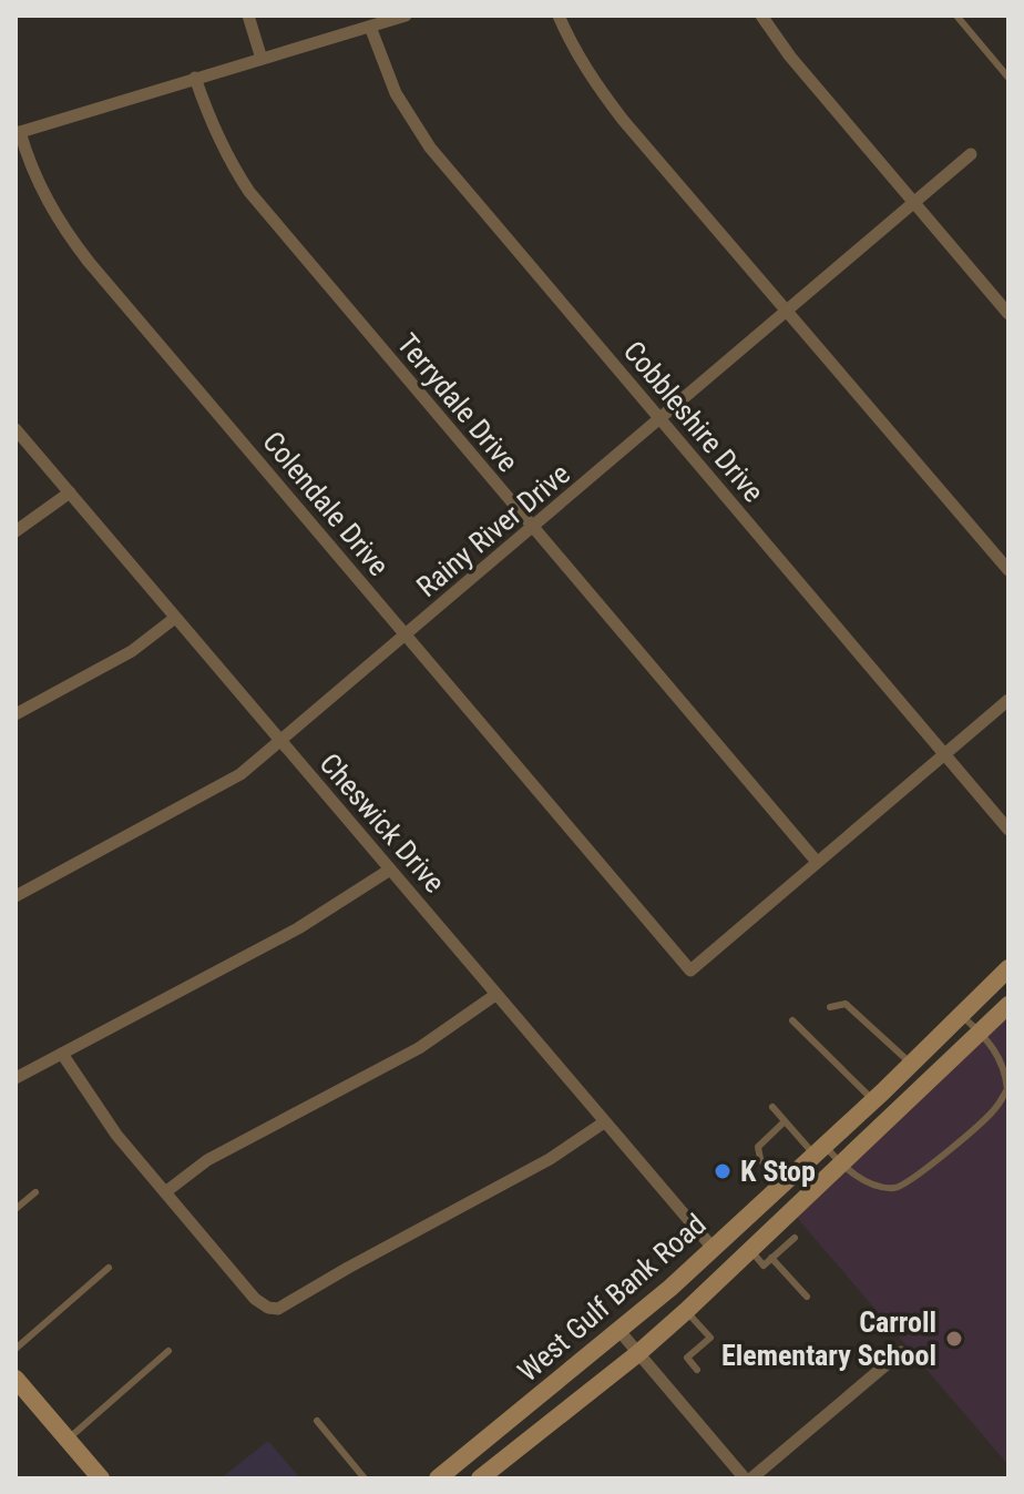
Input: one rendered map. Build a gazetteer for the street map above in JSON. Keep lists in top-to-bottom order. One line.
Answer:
{"streets":{"main road":["West Gulf Bank Road"],"street":["Terrydale Drive","Cobbleshire Drive","Colendale Drive","Rainy River Drive","Cheswick Drive"]},"crossings":[["Terrydale Drive","Colendale Drive"],["Terrydale Drive","Rainy River Drive"],["Cobbleshire Drive","Rainy River Drive"],["Colendale Drive","Rainy River Drive"],["Rainy River Drive","Cheswick Drive"],["Cheswick Drive","West Gulf Bank Road"]],"places":["K Stop","Carroll Elementary School"]}
